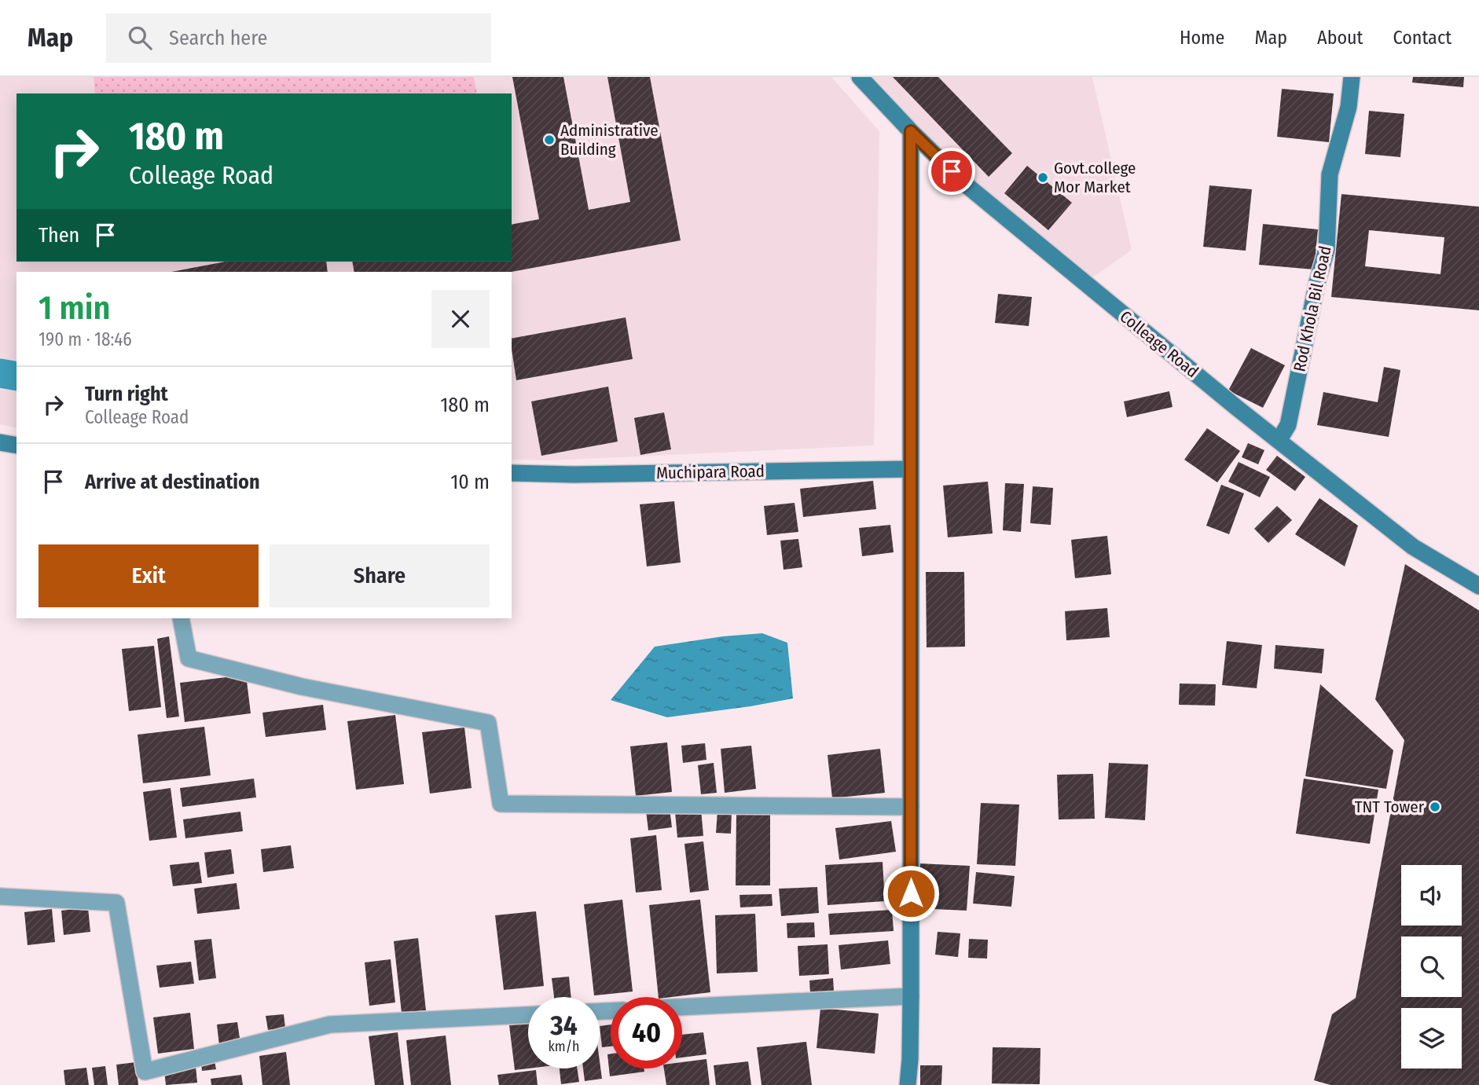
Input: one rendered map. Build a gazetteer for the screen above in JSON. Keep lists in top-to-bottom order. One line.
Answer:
{"streets":{"street":["Rod Khola Bil Road","Colleage Road","Muchipara Road"]},"crossings":[["Rod Khola Bil Road","Colleage Road"]],"places":["Administrative Building","Govt.college Mor Market","TNT Tower"],"page":{"header":"Map","search":"Search here","nav":["Home","Map","About","Contact"],"turn":["180 m","Colleage Road"],"then":"Then","heading":["1 min","190 m · 18:46"],"list":[{"name":"Turn right","note":"Colleage Road","value":"180 m"},{"name":"Arrive at destination","value":"10 m"}],"buttons":["Exit","Share"],"speed":"34 km/h","limit":"40"}}
